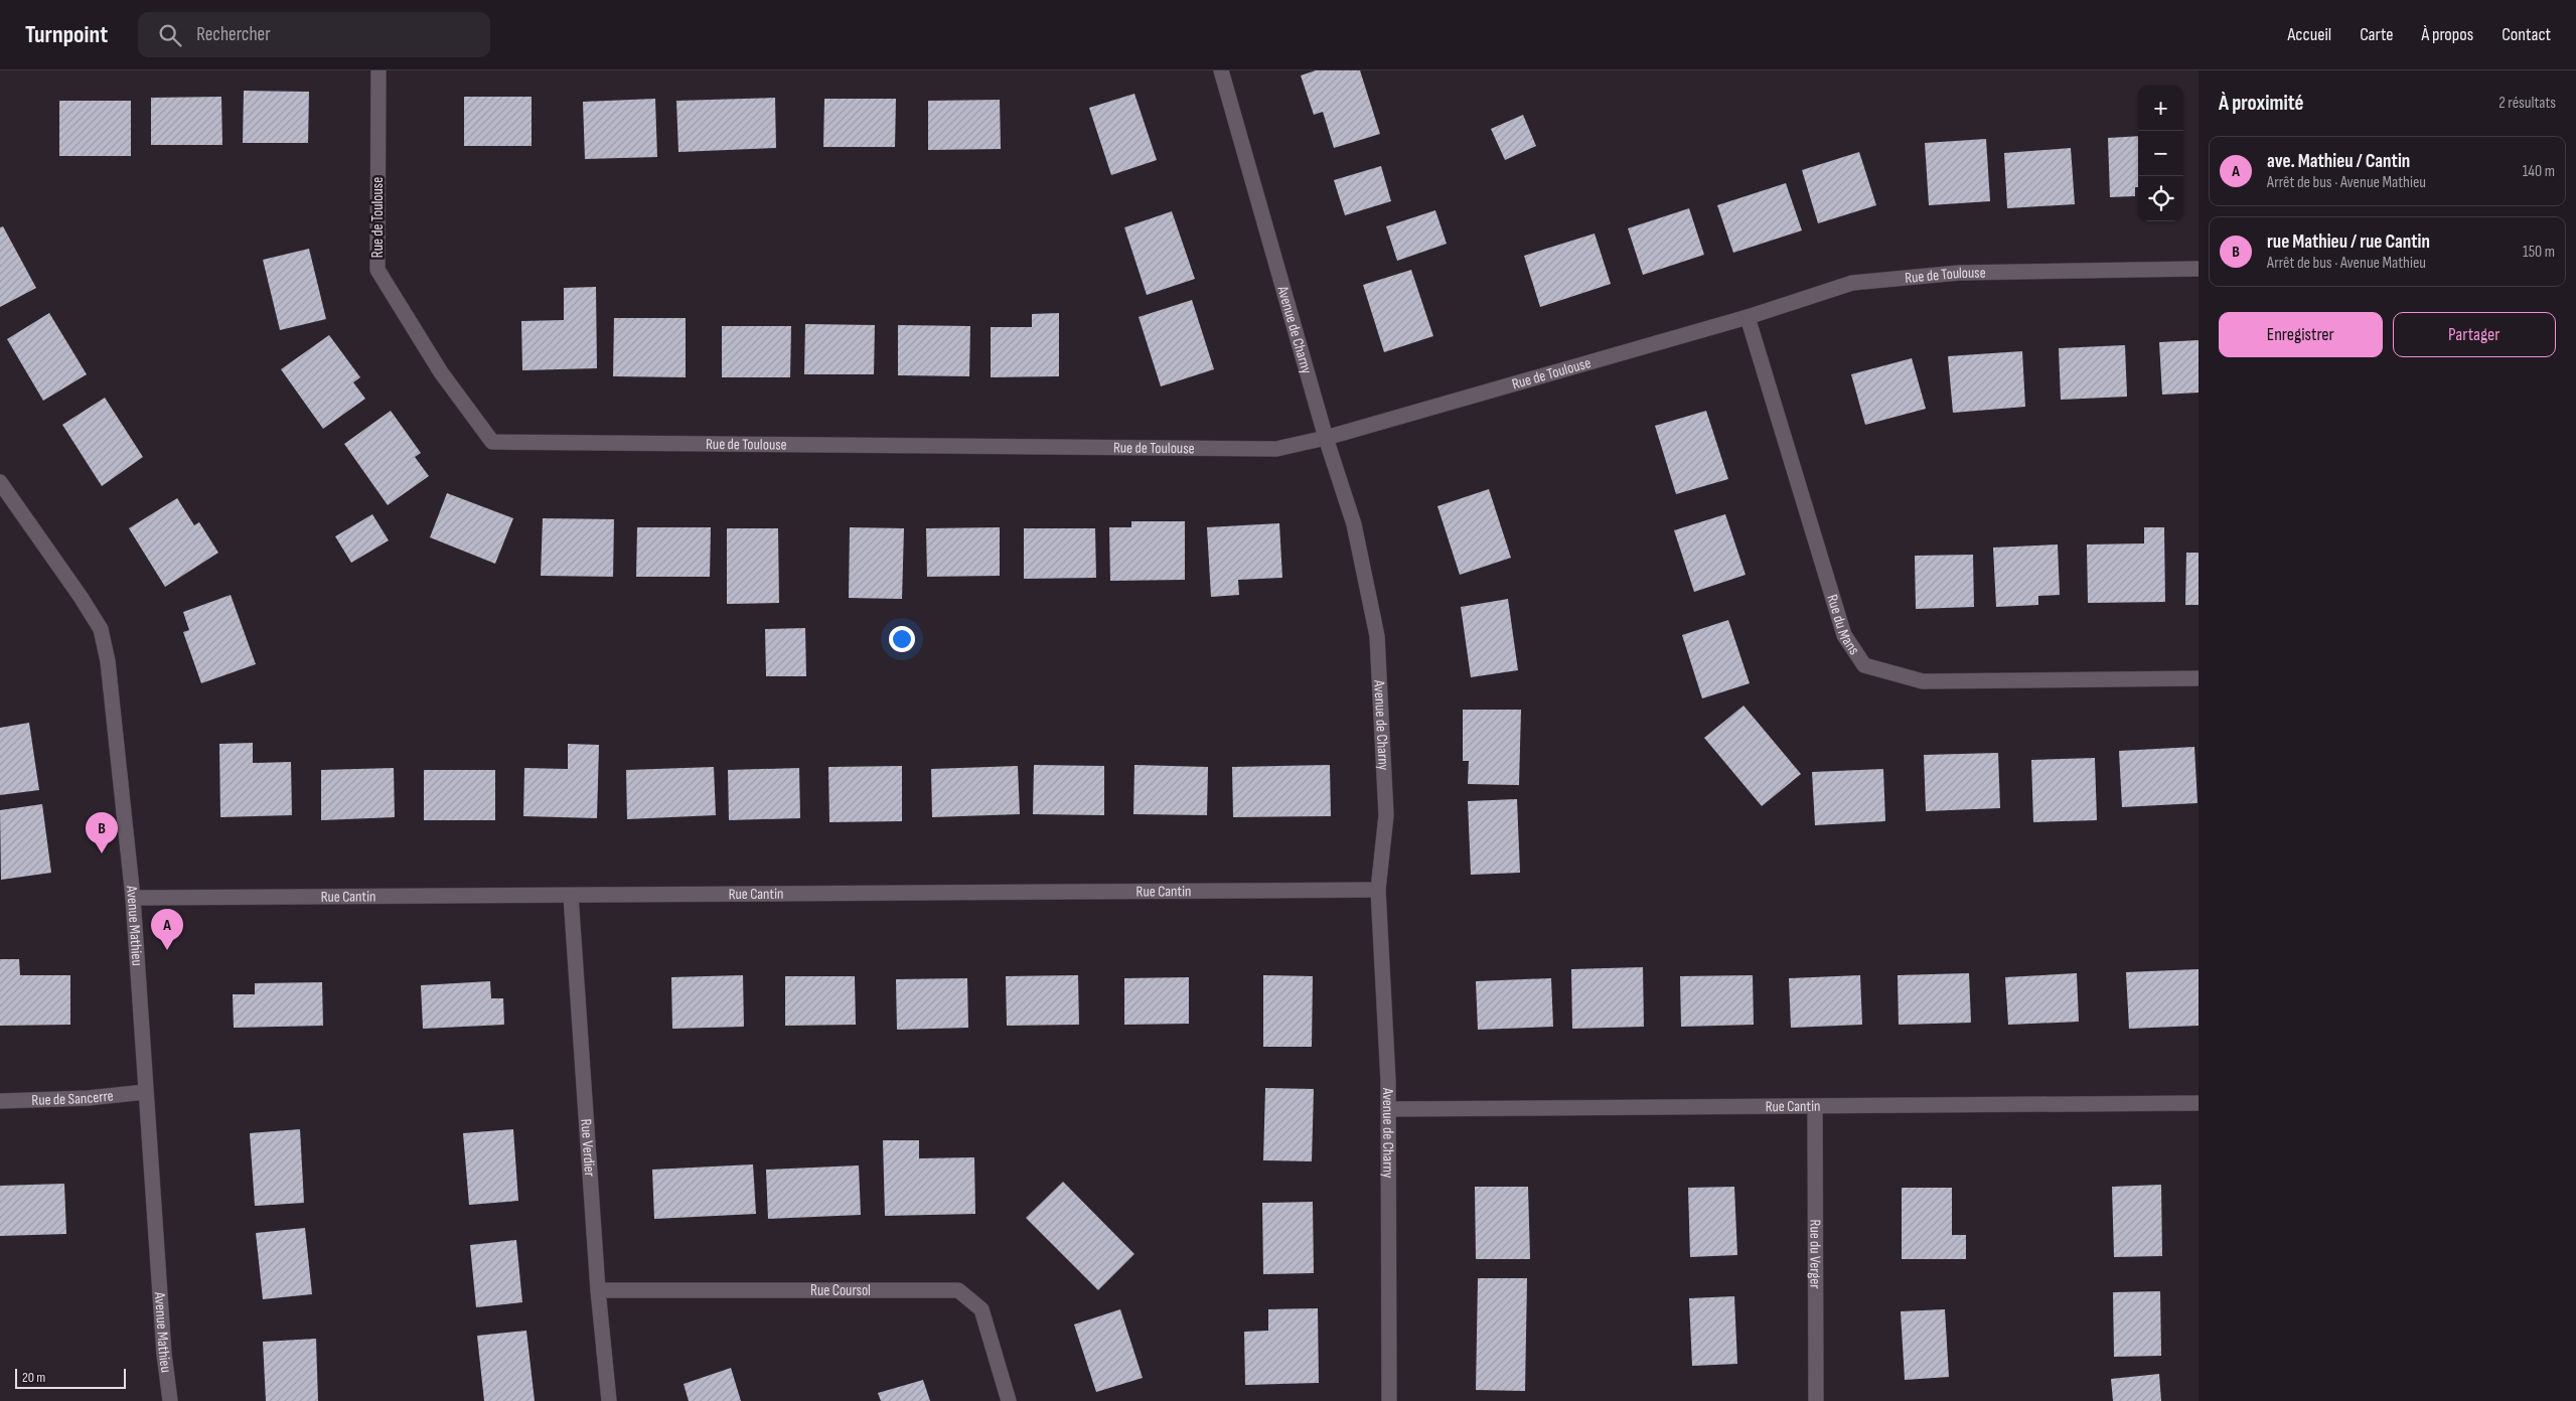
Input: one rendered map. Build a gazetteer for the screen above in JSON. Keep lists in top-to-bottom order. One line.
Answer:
{"streets":{"street":["Rue de Toulouse","Avenue de Charny","Rue du Mans","Rue Cantin","Avenue Mathieu","Rue de Sancerre","Rue Verdier","Rue du Verger","Rue Coursol"]},"crossings":[["Rue de Toulouse","Avenue de Charny"],["Rue de Toulouse","Rue du Mans"],["Avenue de Charny","Rue Cantin"],["Rue Cantin","Avenue Mathieu"],["Rue Cantin","Rue Verdier"],["Rue Cantin","Rue du Verger"],["Avenue Mathieu","Rue de Sancerre"],["Rue Verdier","Rue Coursol"]],"scale_bar":"20 m","page":{"header":"Turnpoint","search":"Rechercher","nav":["Accueil","Carte","À propos","Contact"],"heading":["À proximité","2 résultats"],"map_buttons":["+","−"],"list":[{"mark":"A","name":"ave. Mathieu / Cantin","note":"Arrêt de bus · Avenue Mathieu","value":"140 m"},{"mark":"B","name":"rue Mathieu / rue Cantin","note":"Arrêt de bus · Avenue Mathieu","value":"150 m"}],"buttons":["Enregistrer","Partager"],"pins":["B","A"],"scale":"20 m"}}
